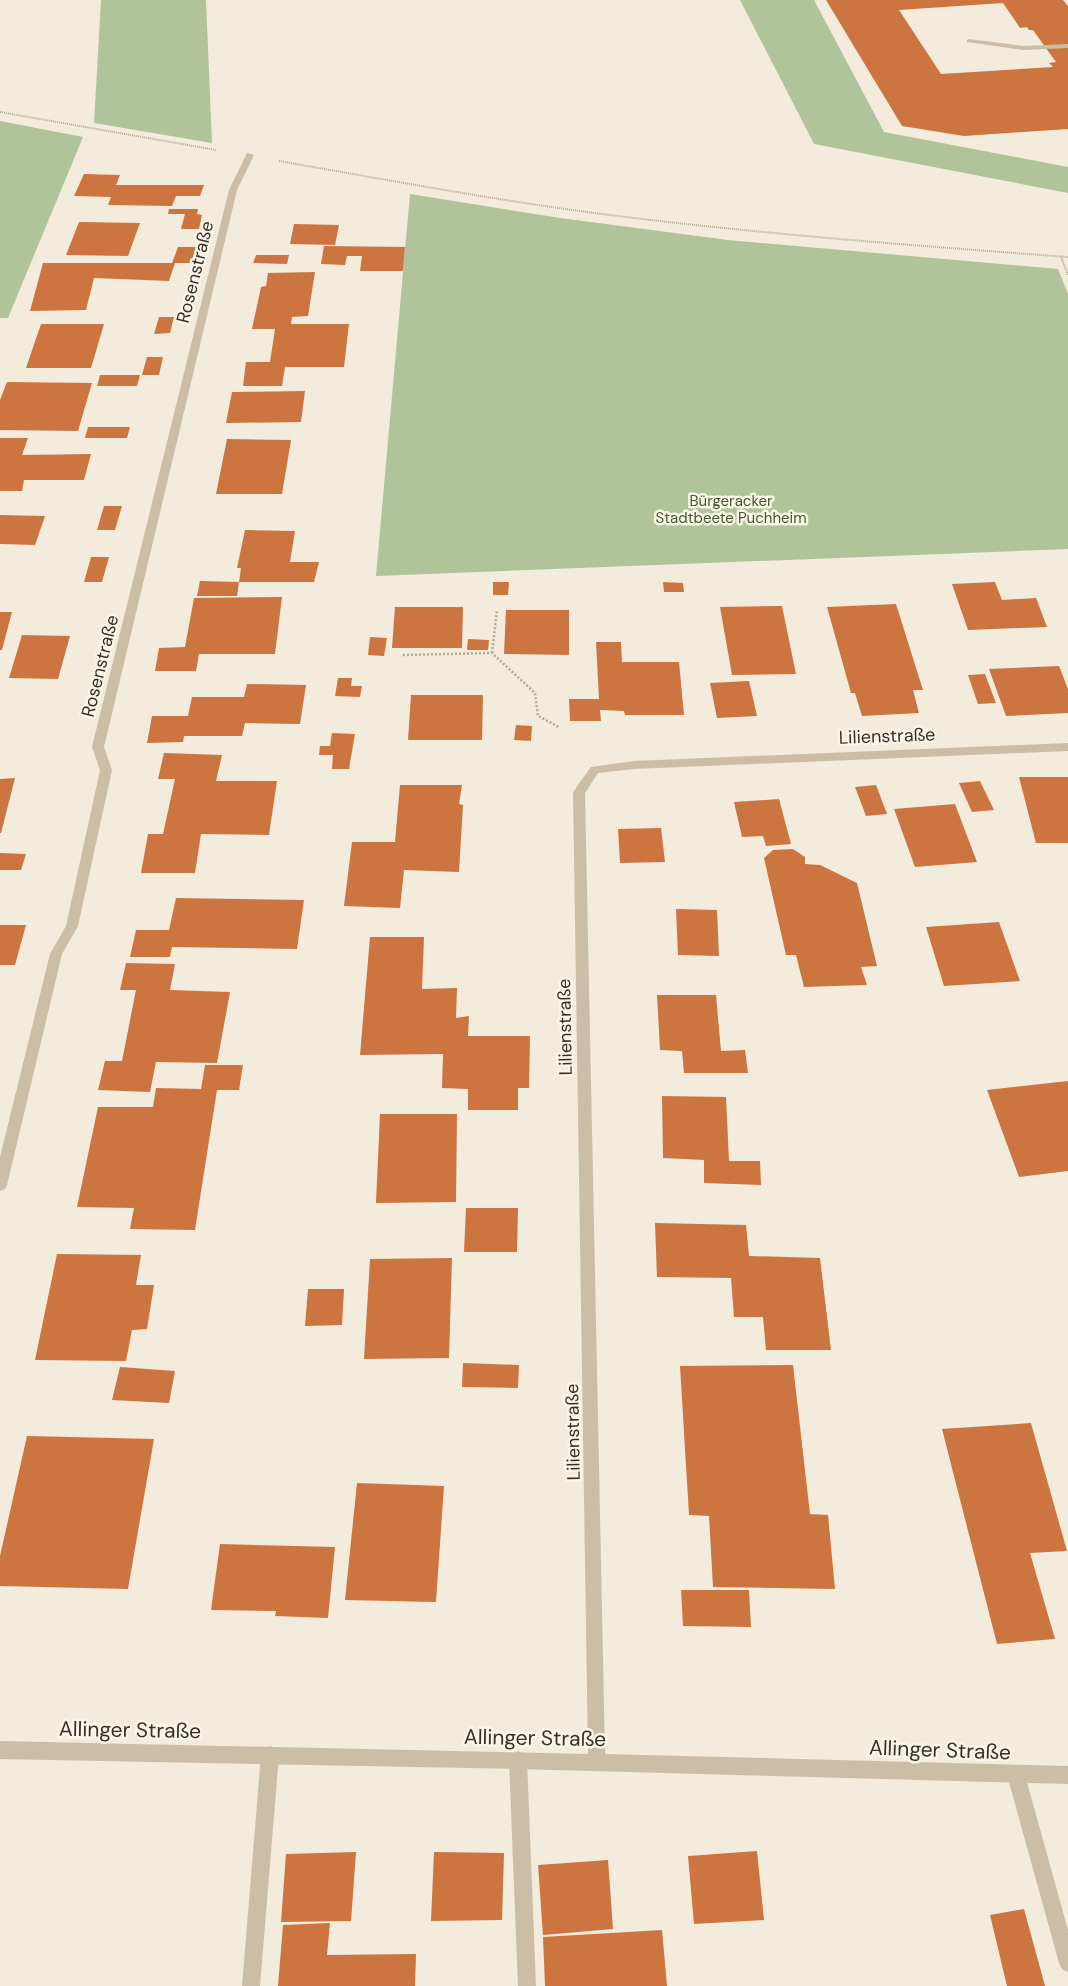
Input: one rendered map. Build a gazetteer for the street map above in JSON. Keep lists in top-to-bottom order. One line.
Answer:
{"streets":{"street":["Rosenstraße","Lilienstraße","Allinger Straße"]},"crossings":[["Lilienstraße","Allinger Straße"]],"parks":["Bürgeracker Stadtbeete Puchheim"]}
